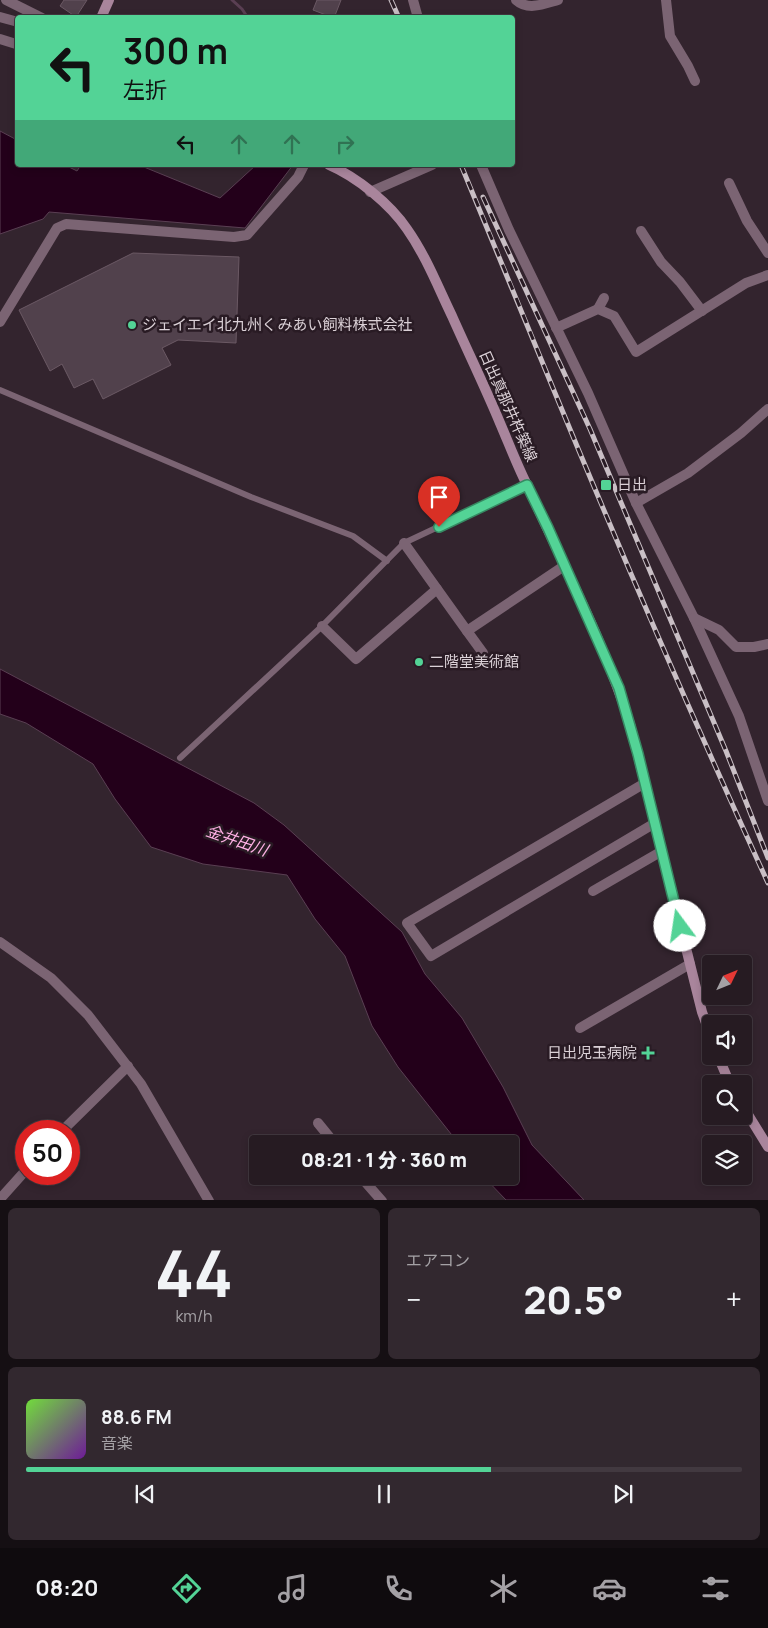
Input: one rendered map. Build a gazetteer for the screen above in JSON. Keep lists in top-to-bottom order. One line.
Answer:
{"streets":{"main road":["日出真那井杵築線"]},"water":["金井田川"],"places":{"other":["ジェイエイ北九州くみあい飼料株式会社","二階堂美術館"],"transit":["日出"],"health":["日出児玉病院"]},"north":"top right","page":{"turn":["300 m","左折"],"limit":"50","trip":"08:21 · 1 分 · 360 m","tile":[["44","km/h"],"エアコン"],"heat":["−","20.5°","+"],"song":["88.6 FM","音楽"],"tabs":"08:20"}}
